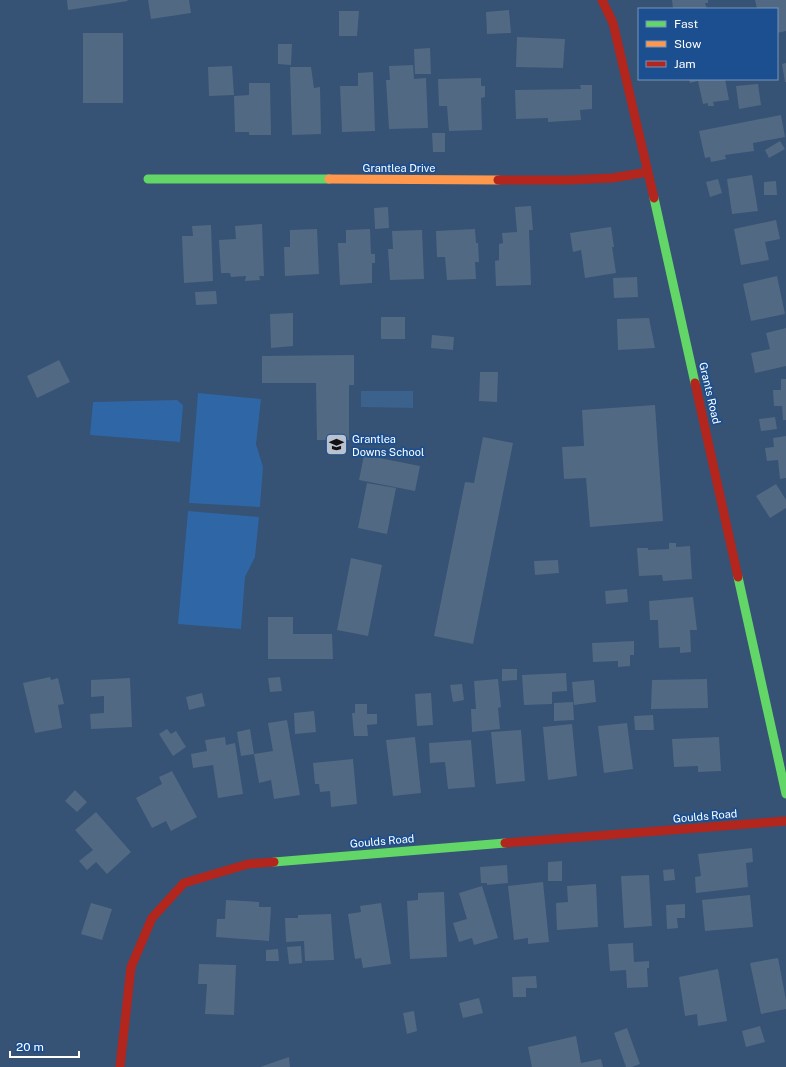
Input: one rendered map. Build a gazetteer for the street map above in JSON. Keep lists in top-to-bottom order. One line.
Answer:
{"streets":{"street":["Grantlea Drive","Grants Road","Goulds Road"]},"crossings":[["Grantlea Drive","Grants Road"]],"places":{"school or university":["Grantlea Downs School"]},"legend":["Fast","Slow","Jam"],"scale_bar":"20 m"}
